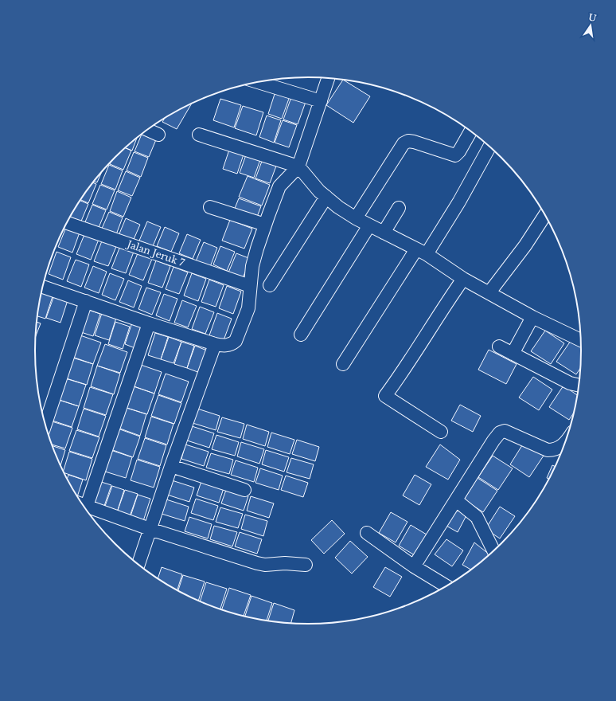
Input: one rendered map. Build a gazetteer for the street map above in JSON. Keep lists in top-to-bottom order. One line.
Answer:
{"streets":{"street":["Jalan Jeruk 7"]},"north":"top"}
